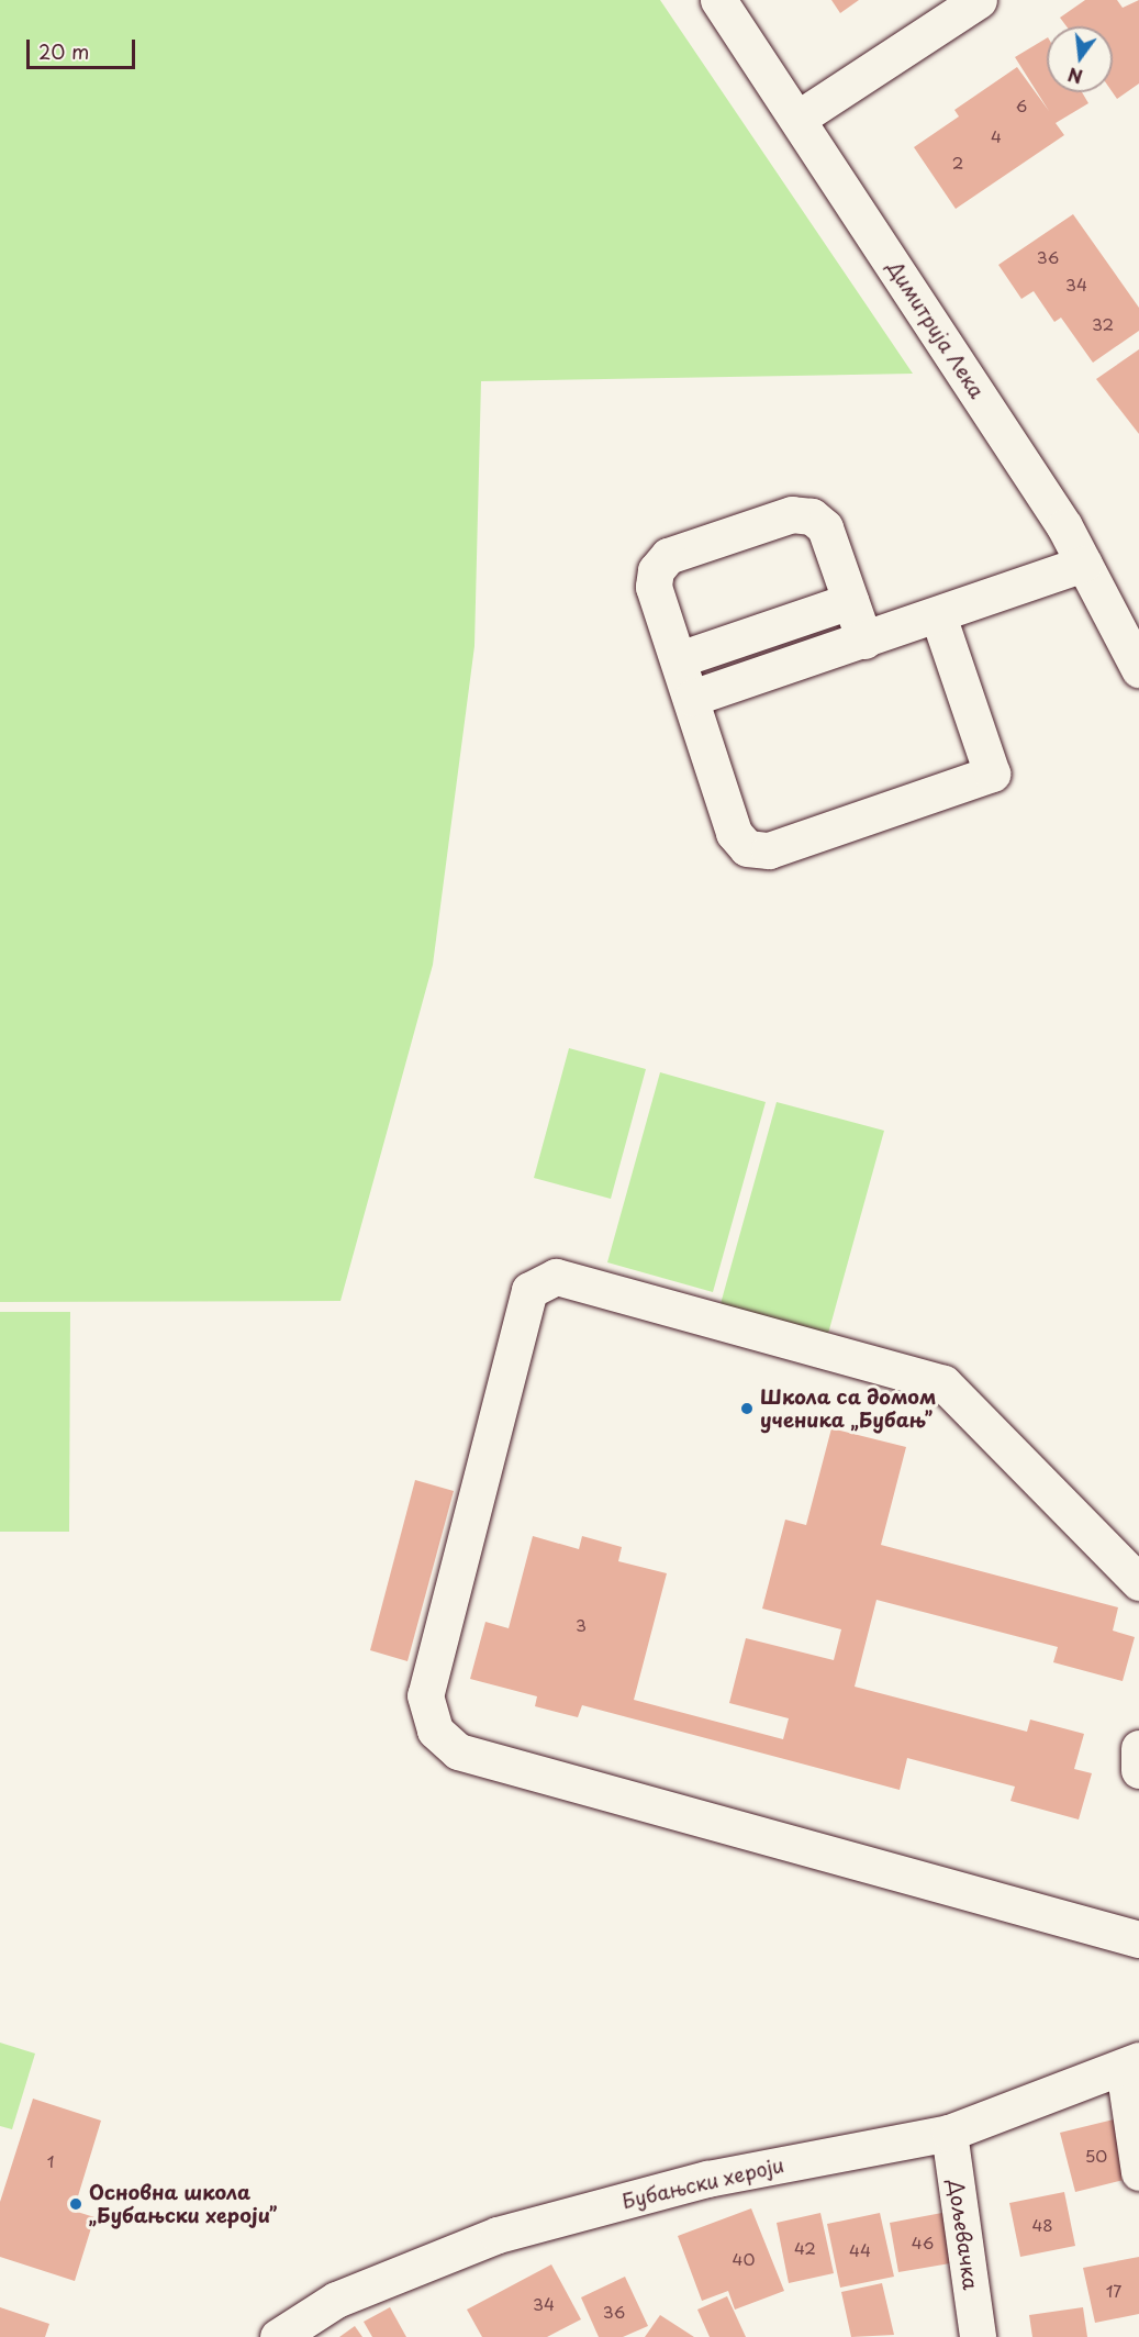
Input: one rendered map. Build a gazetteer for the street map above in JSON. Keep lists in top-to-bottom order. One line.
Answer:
{"streets":{"street":["Димитрија Лека","Бубањски хероји","Дољевачка"]},"crossings":[["Бубањски хероји","Дољевачка"]],"places":["Школа са домом ученика „Бубањ”","Основна школа „Бубањски хероји”"],"house_numbers":["6","4","2","36","34","32","3","50","1","48","46","42","44","40","17","34","36"],"scale_bar":"20 m","north":"bottom"}
